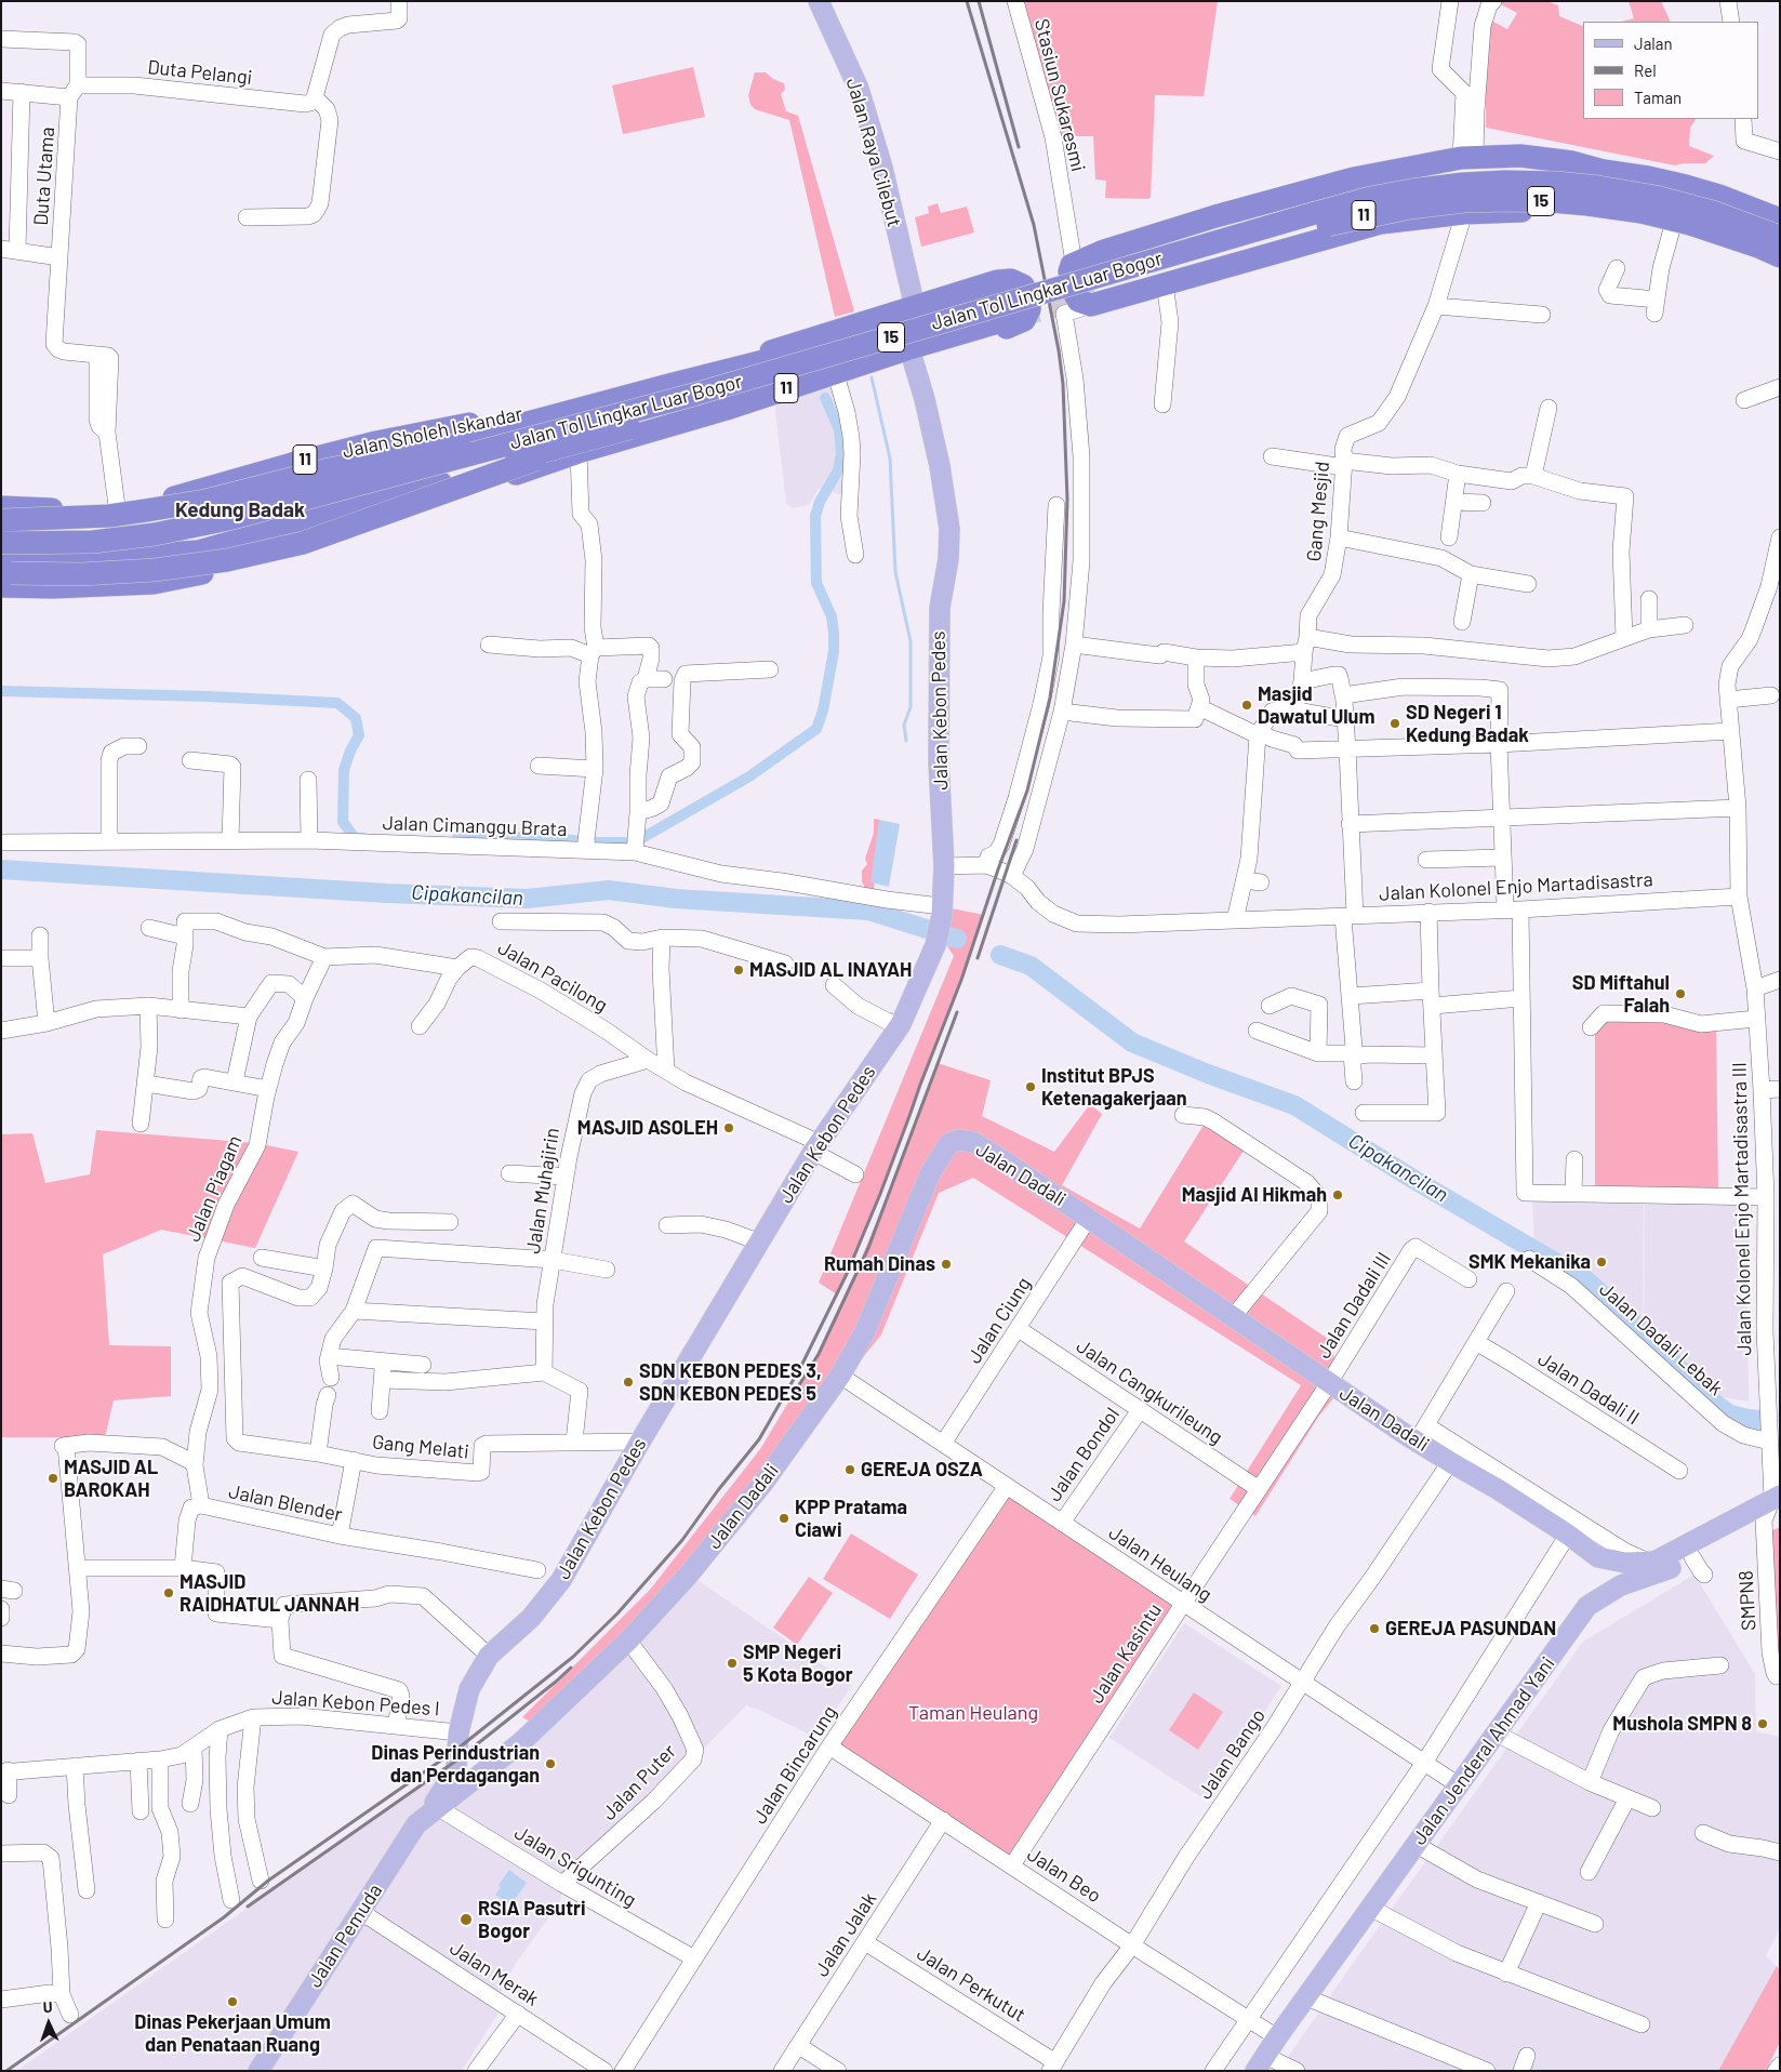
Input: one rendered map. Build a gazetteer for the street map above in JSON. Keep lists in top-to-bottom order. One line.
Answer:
{"streets":{"highway":["15","11","Jalan Tol Lingkar Luar Bogor","Jalan Sholeh Iskandar"],"main road":["Jalan Raya Cilebut","Jalan Kebon Pedes","Jalan Dadali","Jalan Jenderal Ahmad Yani","Jalan Pemuda"],"street":["Duta Pelangi","Stasiun Sukaresmi","Duta Utama","Gang Mesjid","Jalan Cimanggu Brata","Jalan Kolonel Enjo Martadisastra","Jalan Pacilong","Jalan Piagam","Jalan Muhajirin","Jalan Kolonel Enjo Martadisastra III","Jalan Dadali III","Jalan Ciung","Jalan Dadali Lebak","Jalan Dadali II","Jalan Cangkurileung","Gang Melati","Jalan Bondol","Jalan Blender","Jalan Heulang","SMPN8","Jalan Kasintu","Jalan Kebon Pedes I","Jalan Bango","Jalan Bincarung","Jalan Puter","Jalan Srigunting","Jalan Beo","Jalan Jalak","Jalan Merak","Jalan Perkutut"]},"crossings":[["Duta Pelangi","Duta Utama"],["Stasiun Sukaresmi","11"],["Jalan Raya Cilebut","Jalan Sholeh Iskandar"],["Duta Utama","Jalan Sholeh Iskandar"],["Jalan Tol Lingkar Luar Bogor","Jalan Sholeh Iskandar"],["Jalan Kebon Pedes","Jalan Cimanggu Brata"],["Jalan Kebon Pedes","Jalan Kolonel Enjo Martadisastra"],["Jalan Kebon Pedes","Jalan Pacilong"],["Jalan Kebon Pedes","Gang Melati"],["Jalan Kebon Pedes","Jalan Blender"],["Jalan Kebon Pedes","Jalan Kebon Pedes I"],["Jalan Kebon Pedes","Jalan Pemuda"],["Jalan Kolonel Enjo Martadisastra","Jalan Kolonel Enjo Martadisastra III"],["Jalan Pacilong","Jalan Muhajirin"],["Jalan Dadali","Jalan Dadali III"],["Jalan Dadali","Jalan Ciung"],["Jalan Dadali","Jalan Heulang"],["Jalan Dadali","Jalan Kasintu"],["Jalan Dadali","Jalan Bango"],["Jalan Dadali","Jalan Puter"],["Jalan Dadali","Jalan Srigunting"],["Jalan Dadali","Jalan Pemuda"],["Jalan Piagam","Jalan Blender"],["Jalan Kolonel Enjo Martadisastra III","Jalan Dadali Lebak"],["Jalan Kolonel Enjo Martadisastra III","SMPN8"],["Jalan Kolonel Enjo Martadisastra III","Jalan Jenderal Ahmad Yani"],["Jalan Dadali III","Jalan Kasintu"],["Jalan Ciung","Jalan Cangkurileung"],["Jalan Ciung","Jalan Heulang"],["Jalan Cangkurileung","Jalan Bondol"],["Jalan Cangkurileung","Jalan Kasintu"],["Jalan Bondol","Jalan Heulang"],["Jalan Heulang","Jalan Kasintu"],["Jalan Heulang","Jalan Jenderal Ahmad Yani"],["Jalan Heulang","Jalan Bango"],["Jalan Heulang","Jalan Bincarung"],["SMPN8","Jalan Jenderal Ahmad Yani"],["Jalan Kasintu","Jalan Beo"],["Jalan Jenderal Ahmad Yani","Jalan Beo"],["Jalan Bango","Jalan Beo"],["Jalan Bango","Jalan Perkutut"],["Jalan Bincarung","Jalan Srigunting"],["Jalan Bincarung","Jalan Beo"],["Jalan Puter","Jalan Srigunting"],["Jalan Srigunting","Jalan Pemuda"],["Jalan Beo","Jalan Jalak"],["Jalan Jalak","Jalan Perkutut"],["Jalan Pemuda","Jalan Merak"]],"districts":["Kedung Badak"],"water":["Cipakancilan"],"parks":["Taman Heulang"],"places":["Masjid Dawatul Ulum","SD Negeri 1 Kedung Badak","MASJID AL INAYAH","SD Miftahul Falah","Institut BPJS Ketenagakerjaan","MASJID ASOLEH","Masjid Al Hikmah","SMK Mekanika","Rumah Dinas","SDN KEBON PEDES 3, SDN KEBON PEDES 5","GEREJA OSZA","MASJID AL BAROKAH","KPP Pratama Ciawi","MASJID RAIDHATUL JANNAH","GEREJA PASUNDAN","SMP Negeri 5 Kota Bogor","Mushola SMPN 8","Dinas Perindustrian dan Perdagangan","RSIA Pasutri Bogor","Dinas Pekerjaan Umum dan Penataan Ruang"],"legend":["Jalan","Rel","Taman"],"north":"top"}
